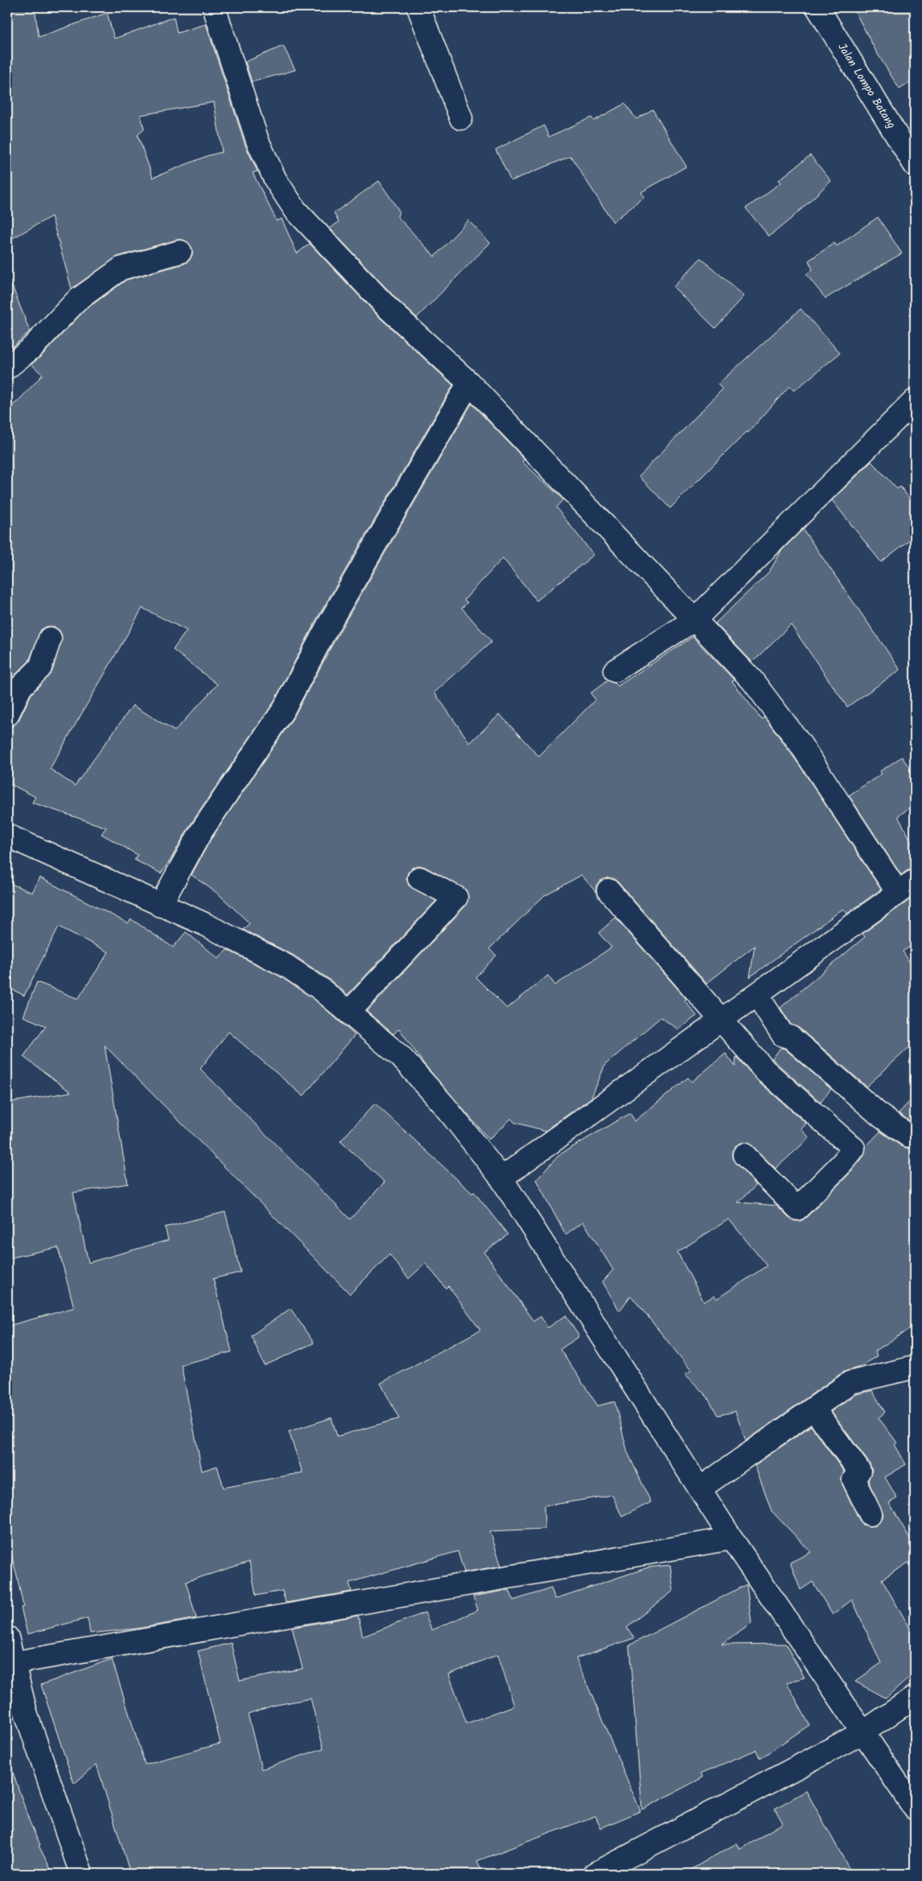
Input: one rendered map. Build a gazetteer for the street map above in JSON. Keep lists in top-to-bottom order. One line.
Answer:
{"streets":{"main road":["Jalan Lompo Batang"]}}
